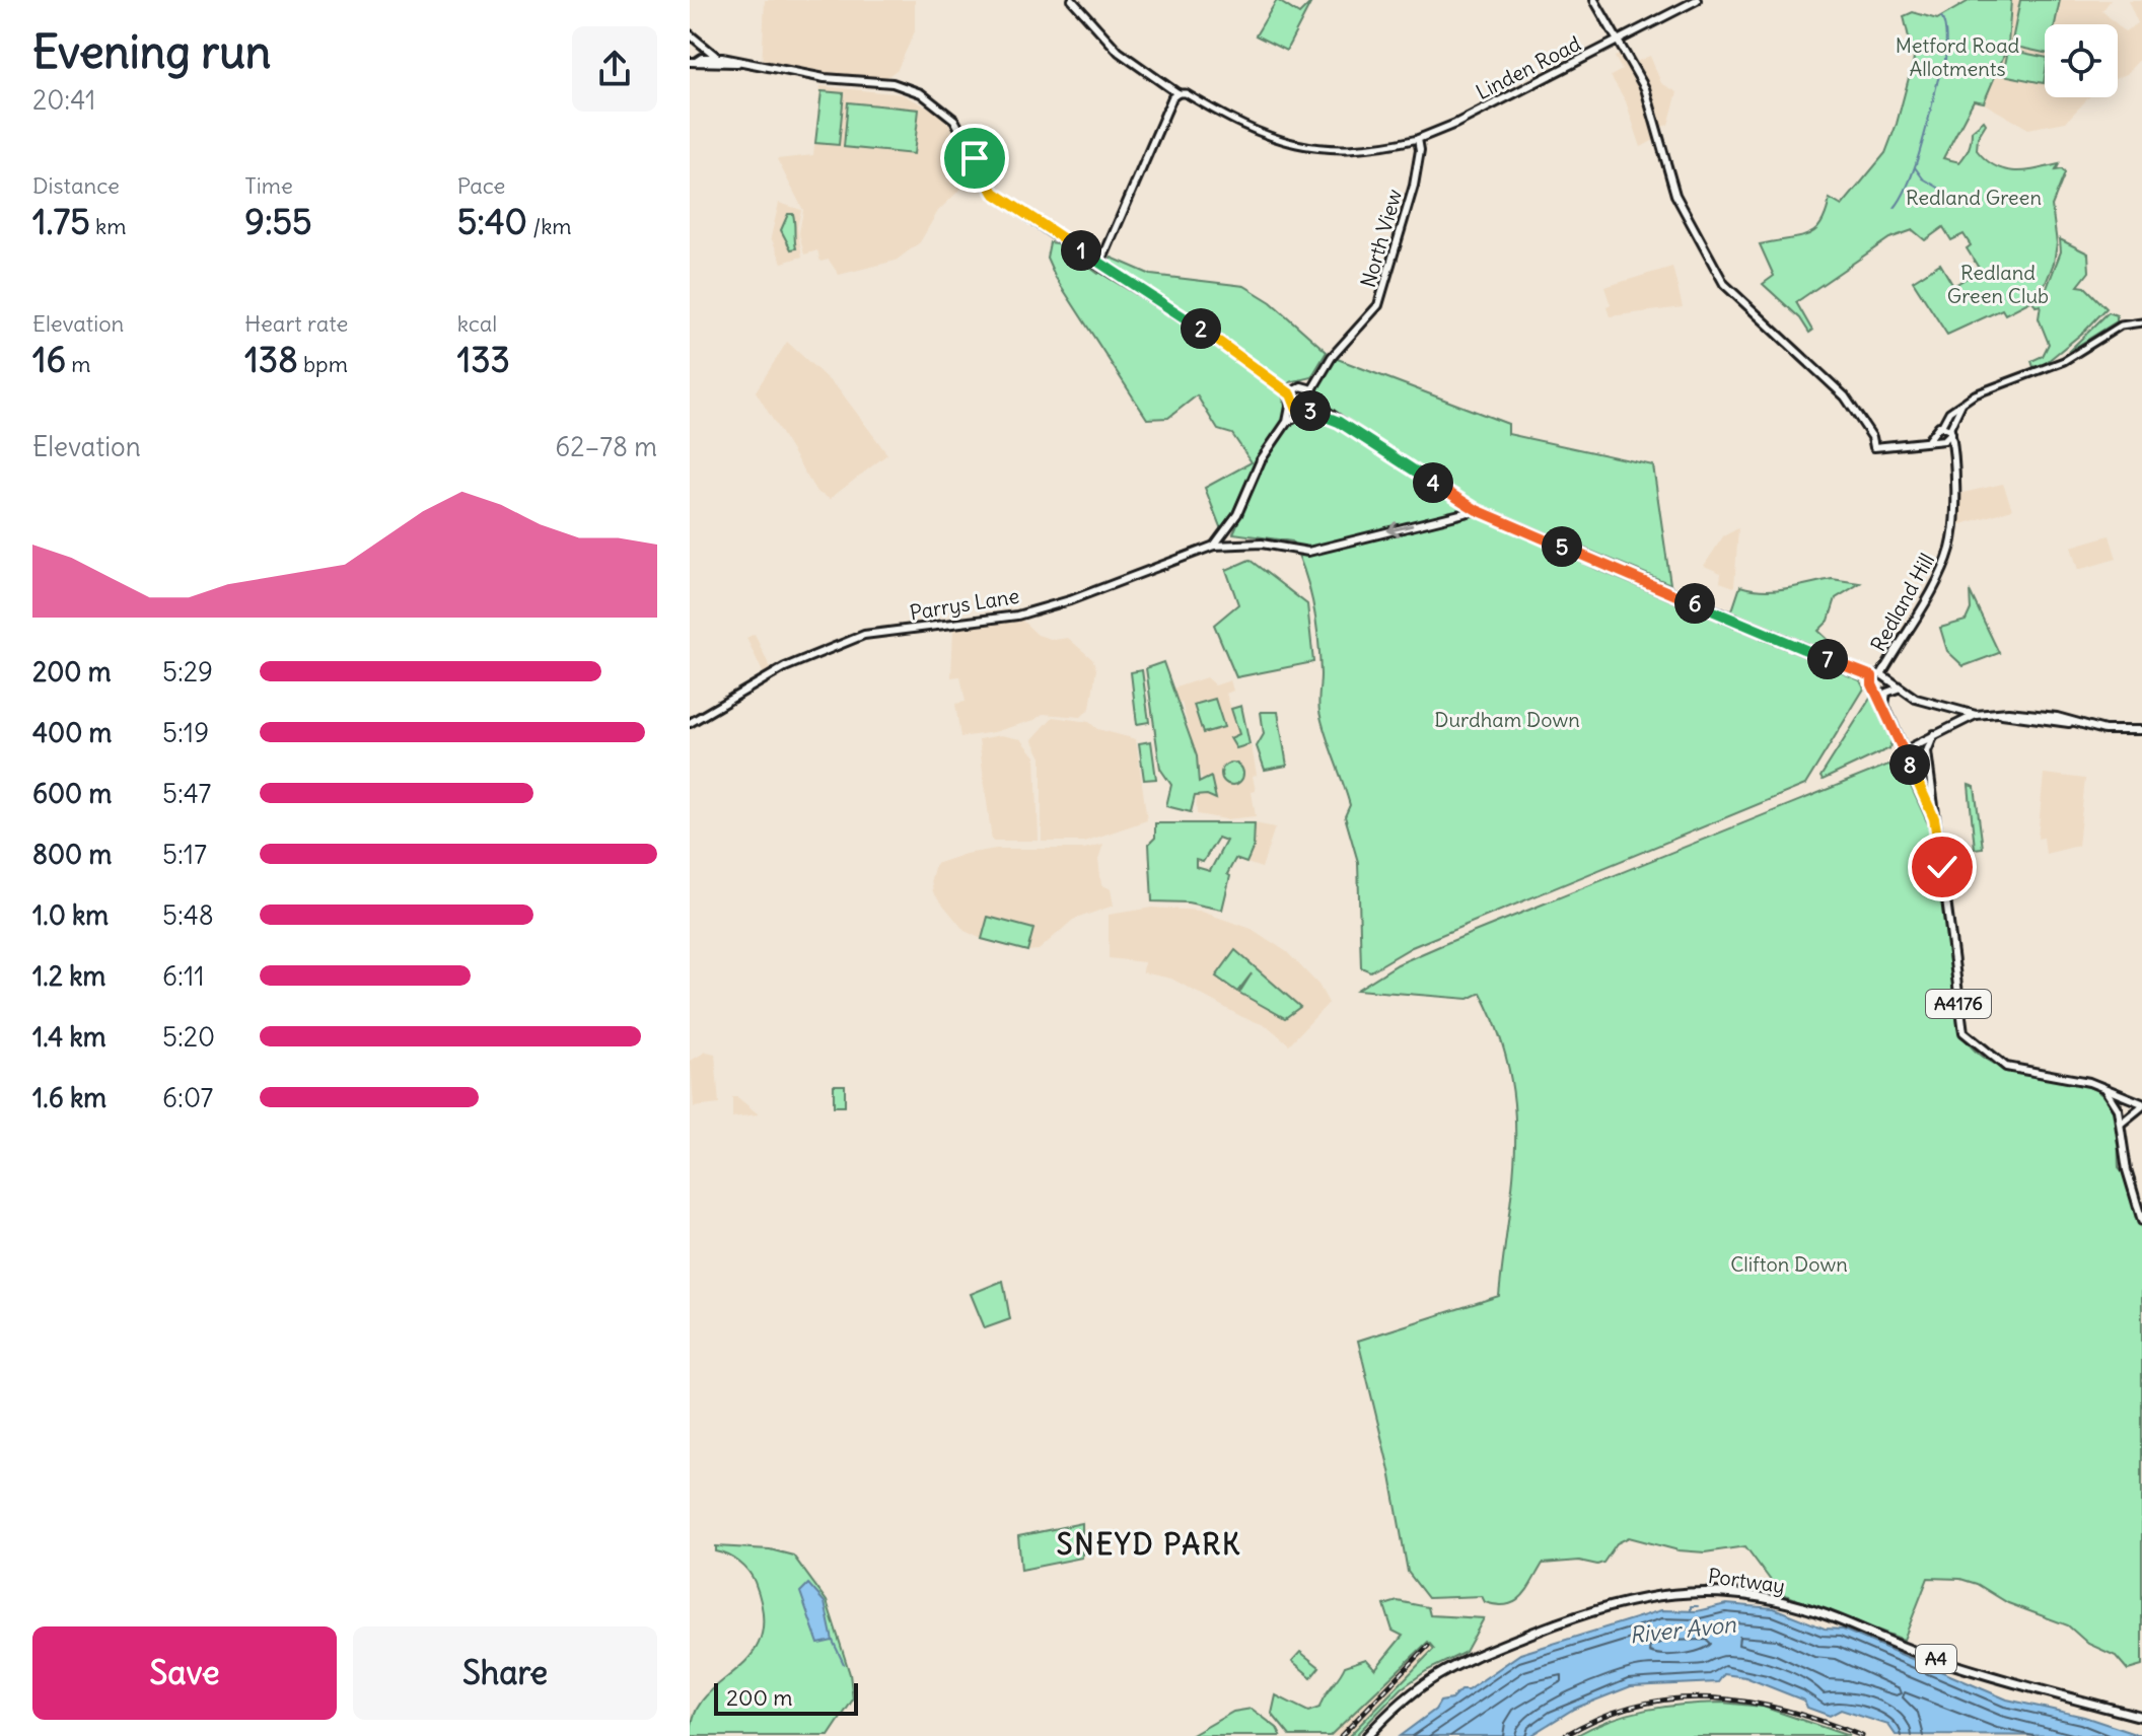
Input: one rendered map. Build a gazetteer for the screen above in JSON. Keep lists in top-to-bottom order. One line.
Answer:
{"streets":{"highway":["Portway","A4"],"main road":["Linden Road","North View","Redland Hill","Parrys Lane","A4176"]},"crossings":[["Linden Road","North View"]],"districts":["SNEYD PARK"],"water":["River Avon"],"parks":["Metford Road Allotments","Redland Green","Redland Green Club","Durdham Down","Clifton Down"],"scale_bar":"200 m","page":{"heading":["Evening run","20:41"],"stats":[["Distance","1.75 km"],["Time","9:55"],["Pace","5:40 /km"],["Elevation","16 m"],["Heart rate","138 bpm"],["kcal","133"]],"pins":["1","2","3","4","5","6","7","8"],"chart":["Elevation","62–78 m"],"list":[{"name":"200 m","note":"5:29"},{"name":"400 m","note":"5:19"},{"name":"600 m","note":"5:47"},{"name":"800 m","note":"5:17"},{"name":"1.0 km","note":"5:48"},{"name":"1.2 km","note":"6:11"},{"name":"1.4 km","note":"5:20"},{"name":"1.6 km","note":"6:07"}],"buttons":["Save","Share"],"scale":"200 m"}}
